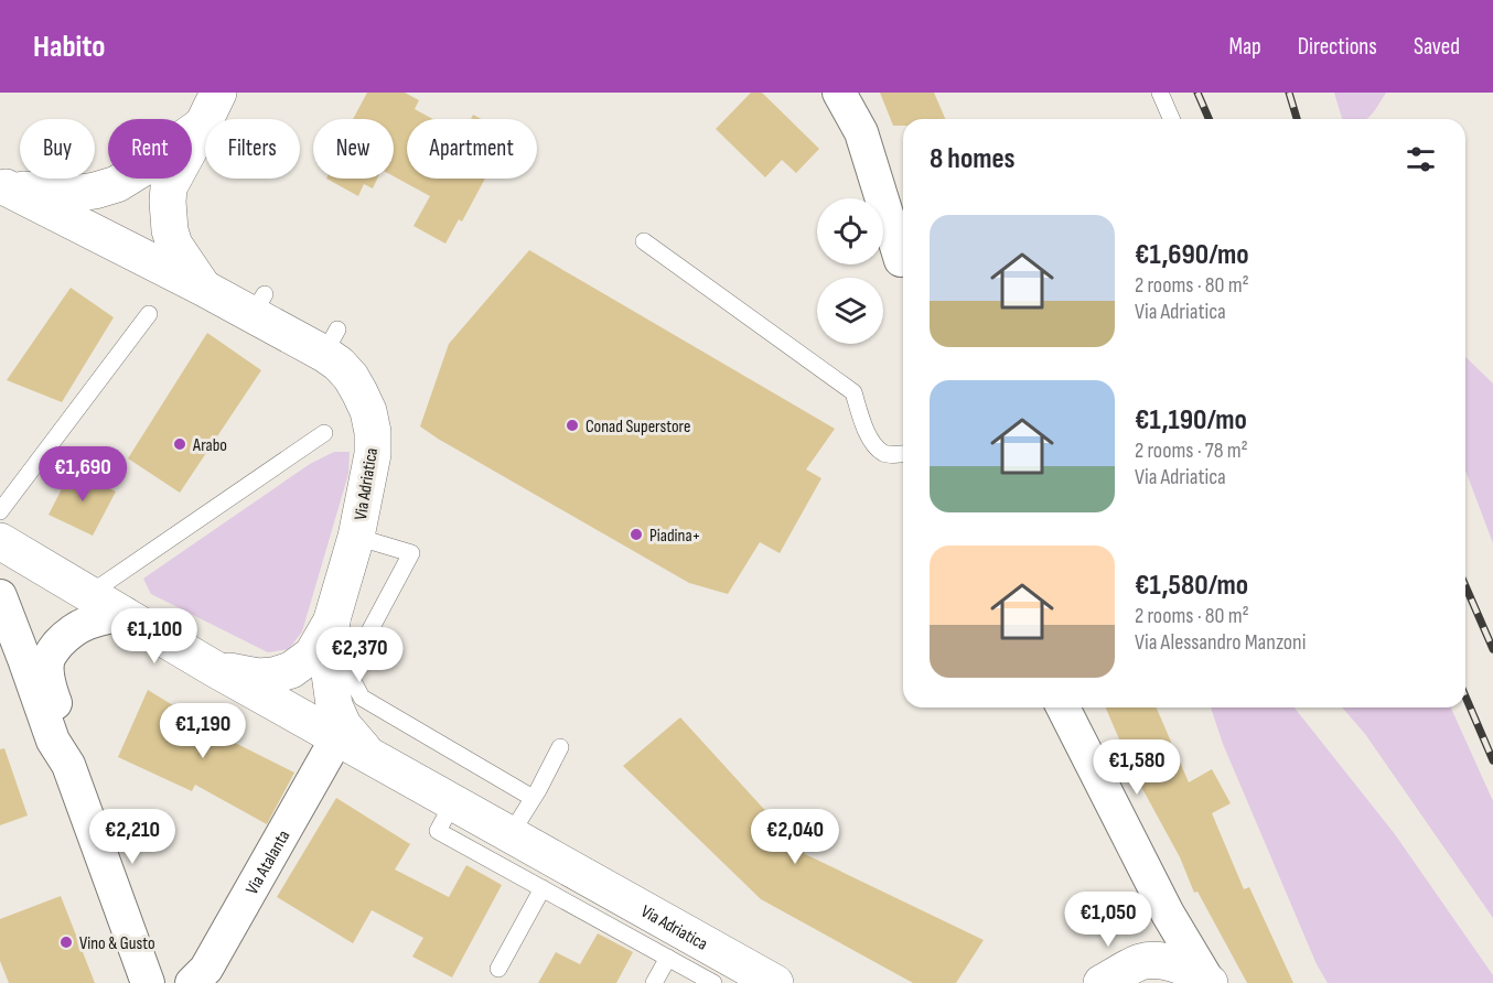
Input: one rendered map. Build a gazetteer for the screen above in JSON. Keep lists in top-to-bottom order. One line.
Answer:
{"streets":{"main road":["Via Adriatica"],"street":["Via Atalanta"]},"crossings":[["Via Adriatica","Via Atalanta"]],"places":["Conad Superstore","Arabo","Piadina+","Vino & Gusto"],"page":{"header":"Habito","nav":["Map","Directions","Saved"],"chip":["Buy","Rent","Filters","New","Apartment"],"heading":"8 homes","list":[{"name":"€1,690/mo","note":"2 rooms · 80 m² · Via Adriatica"},{"name":"€1,190/mo","note":"2 rooms · 78 m² · Via Adriatica"},{"name":"€1,580/mo","note":"2 rooms · 80 m² · Via Alessandro Manzoni"}],"price":["€1,690","€1,100","€2,370","€1,190","€1,580","€2,210","€2,040","€1,050"]}}
